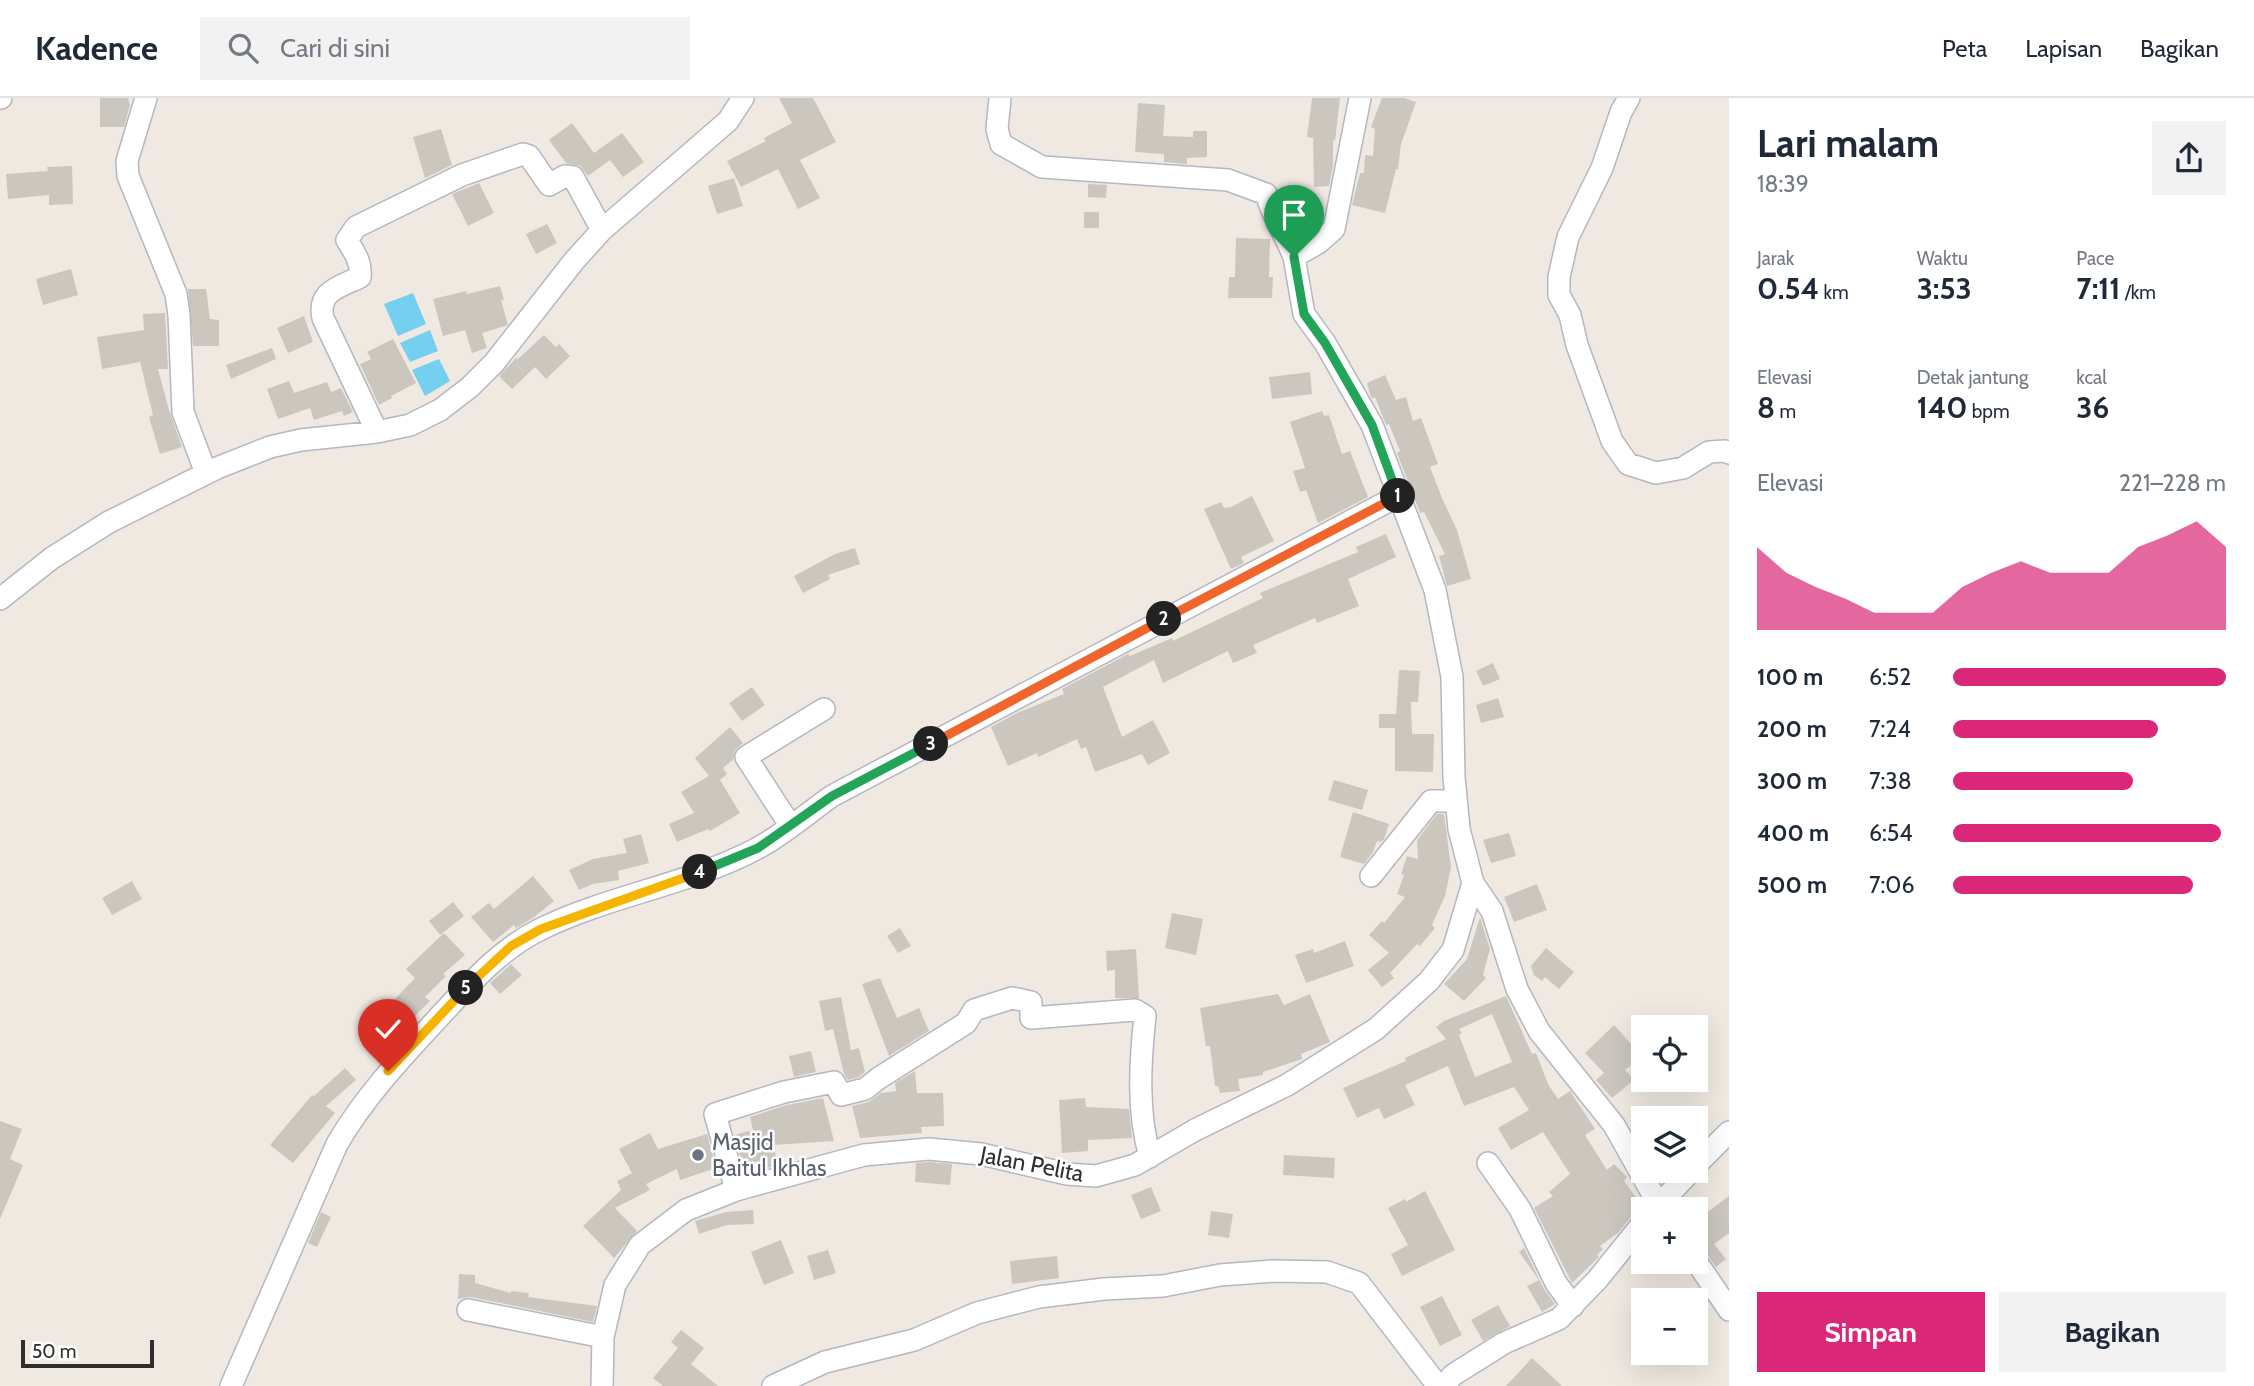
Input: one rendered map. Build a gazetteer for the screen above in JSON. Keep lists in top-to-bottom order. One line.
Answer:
{"streets":{"street":["Jalan Pelita"]},"places":["Masjid Baitul Ikhlas"],"scale_bar":"50 m","page":{"header":"Kadence","search":"Cari di sini","nav":["Peta","Lapisan","Bagikan"],"heading":["Lari malam","18:39"],"stats":[["Jarak","0.54 km"],["Waktu","3:53"],["Pace","7:11 /km"],["Elevasi","8 m"],["Detak jantung","140 bpm"],["kcal","36"]],"chart":["Elevasi","221–228 m"],"pins":["1","2","3","4","5"],"list":[{"name":"100 m","note":"6:52"},{"name":"200 m","note":"7:24"},{"name":"300 m","note":"7:38"},{"name":"400 m","note":"6:54"},{"name":"500 m","note":"7:06"}],"map_buttons":["+","−"],"buttons":["Simpan","Bagikan"],"scale":"50 m"}}
